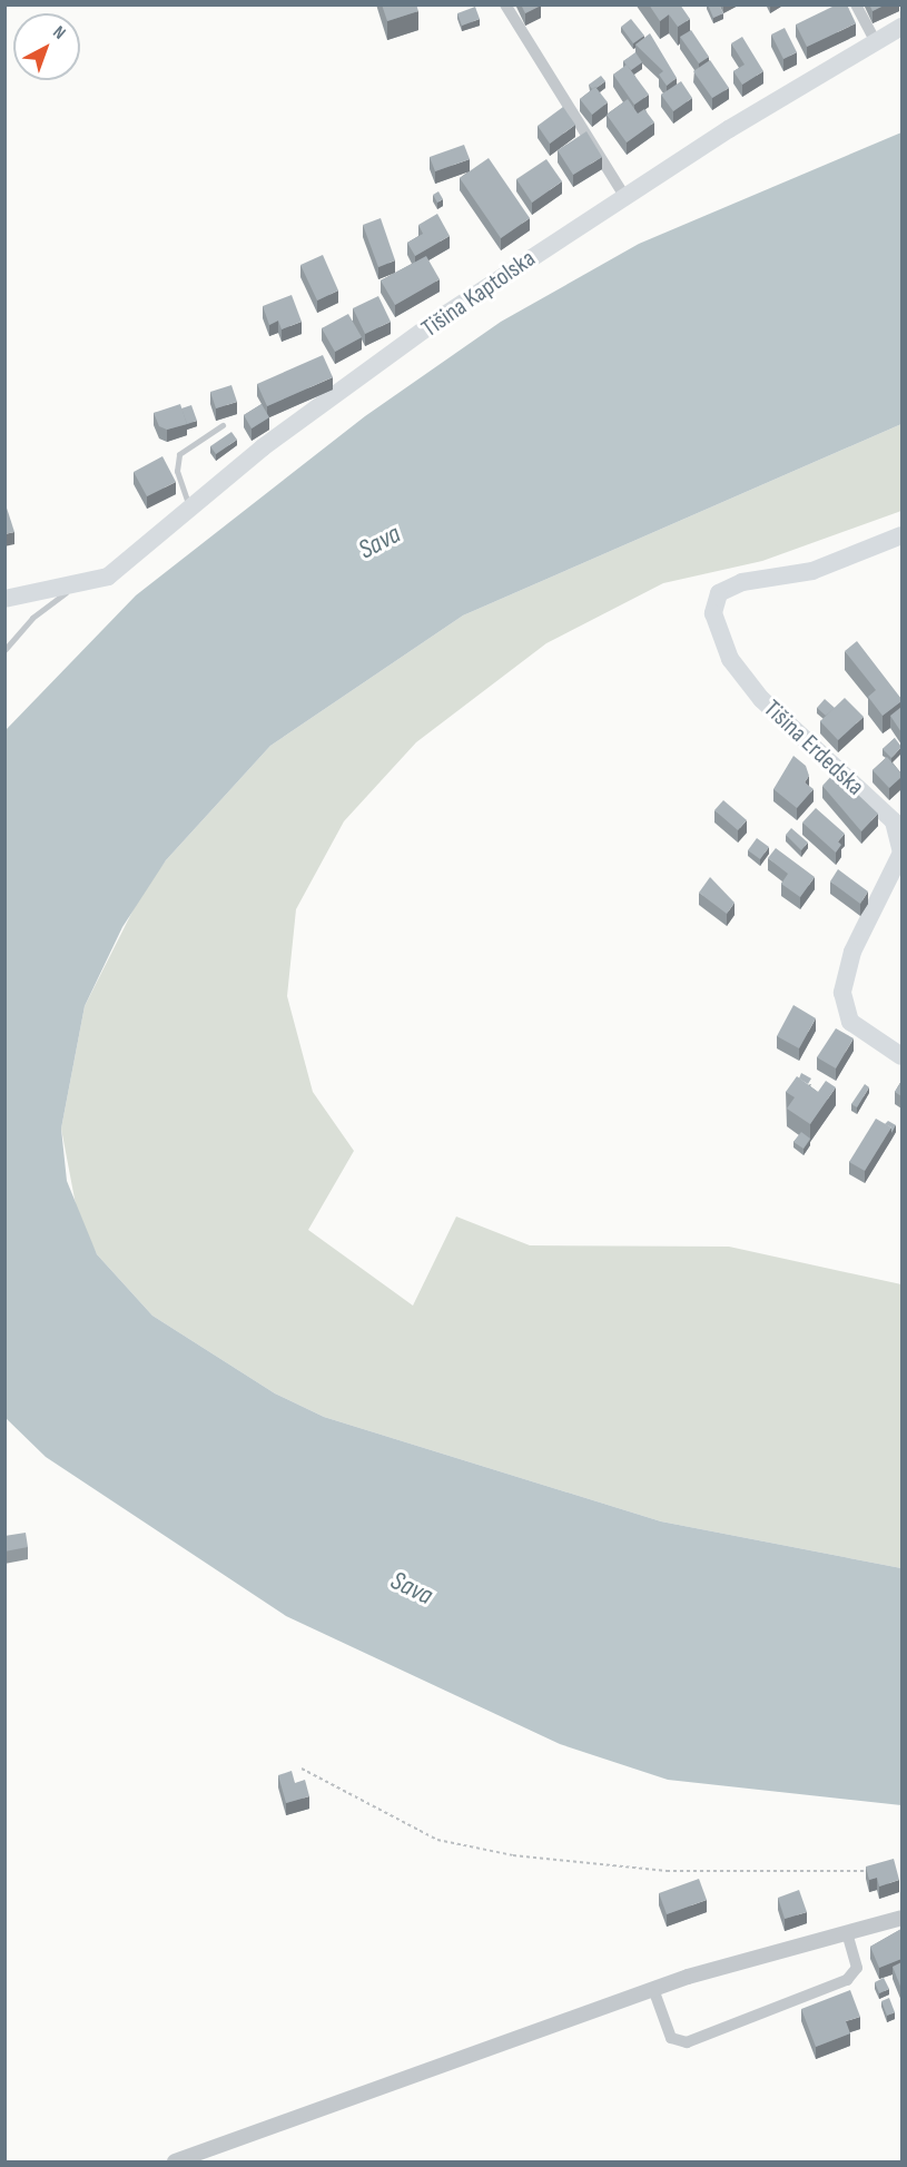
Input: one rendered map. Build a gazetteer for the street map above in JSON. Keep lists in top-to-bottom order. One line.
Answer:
{"streets":{"main road":["Tišina Kaptolska","Tišina Erdedska"]},"water":["Sava"],"north":"top right"}
